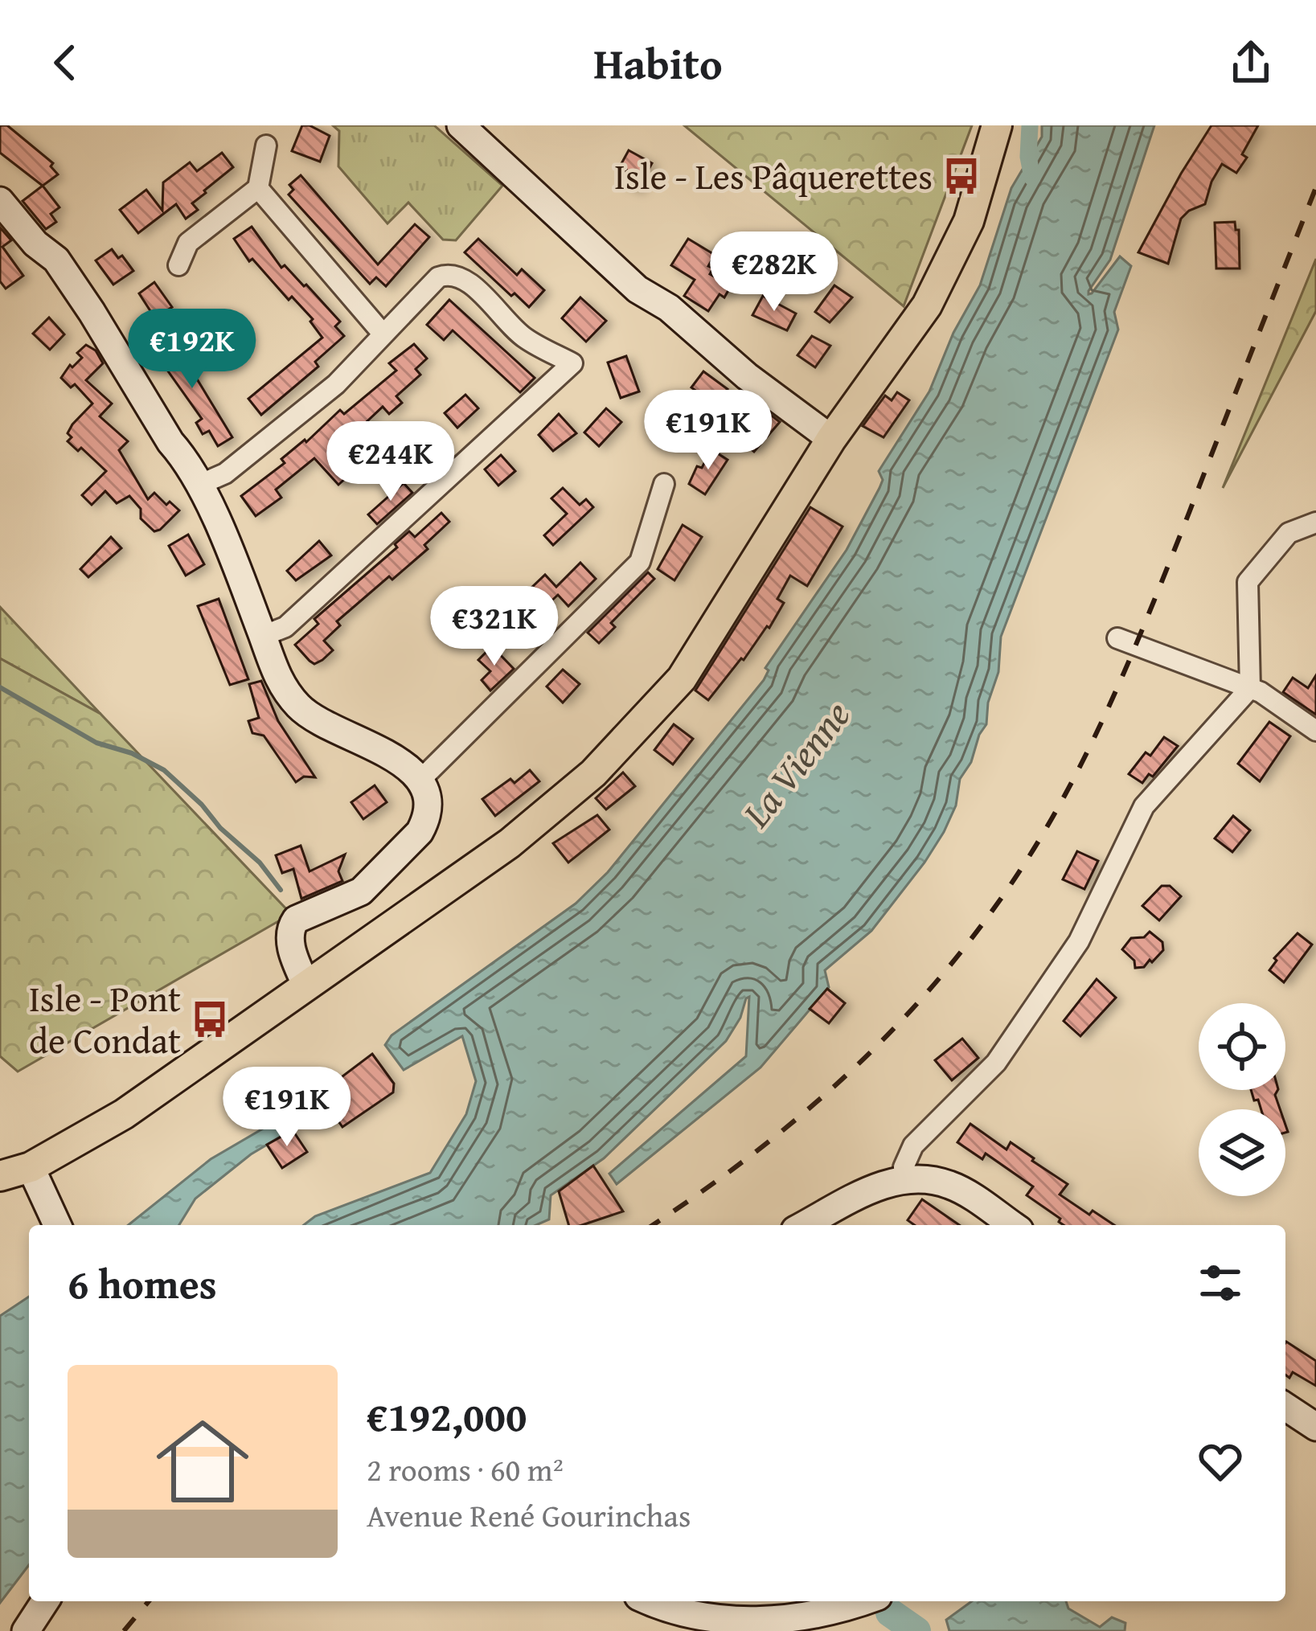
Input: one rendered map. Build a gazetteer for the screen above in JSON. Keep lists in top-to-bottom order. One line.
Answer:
{"water":["La Vienne"],"places":{"bus stop":["Isle - Les Pâquerettes","Isle - Pont de Condat"]},"page":{"header":"Habito","price":["€282K","€192K","€191K","€244K","€321K","€191K"],"heading":"6 homes","list":[{"name":"€192,000","note":"2 rooms · 60 m² · Avenue René Gourinchas"}]}}
